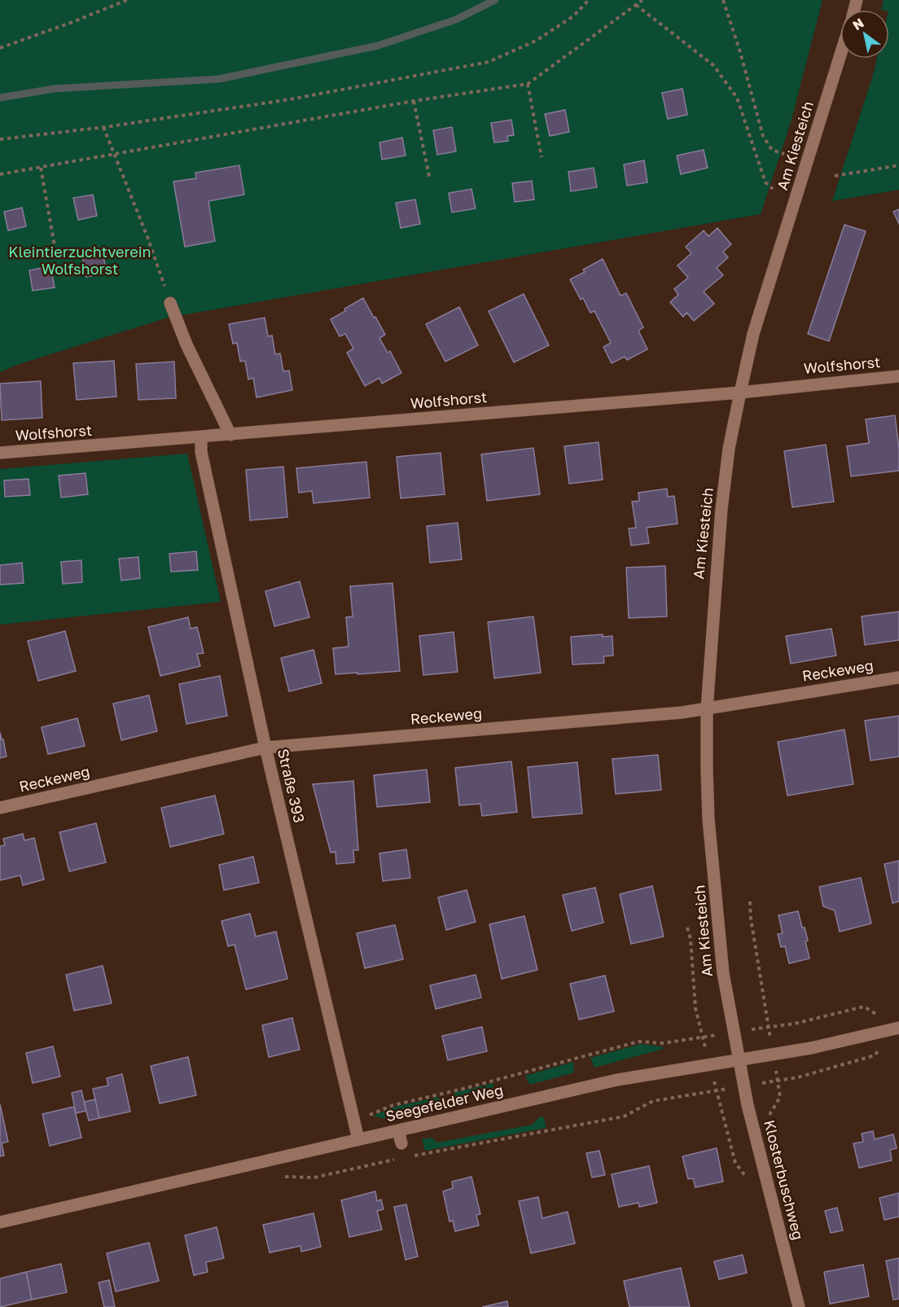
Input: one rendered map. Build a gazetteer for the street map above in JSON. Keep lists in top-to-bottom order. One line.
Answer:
{"streets":{"street":["Am Kiesteich","Wolfshorst","Reckeweg","Straße 393","Seegefelder Weg","Klosterbuschweg"]},"crossings":[["Am Kiesteich","Wolfshorst"],["Am Kiesteich","Reckeweg"],["Am Kiesteich","Seegefelder Weg"],["Am Kiesteich","Klosterbuschweg"],["Wolfshorst","Straße 393"],["Reckeweg","Straße 393"],["Straße 393","Seegefelder Weg"],["Seegefelder Weg","Klosterbuschweg"]],"parks":["Kleintierzuchtverein Wolfshorst"],"north":"top left"}
